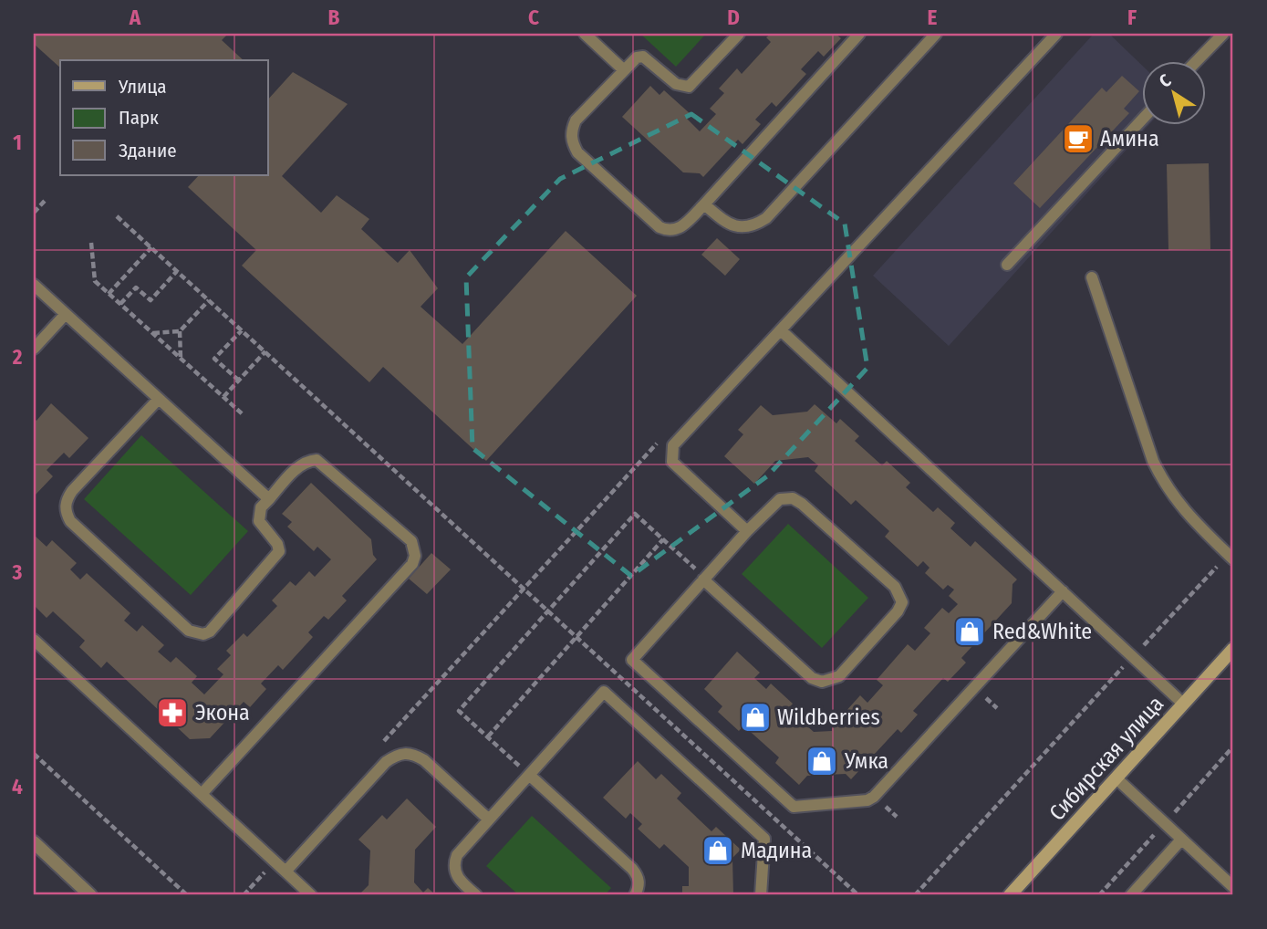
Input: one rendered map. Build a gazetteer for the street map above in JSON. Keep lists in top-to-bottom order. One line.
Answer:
{"streets":{"main road":["Сибирская улица"]},"places":{"cafe":["Амина"],"shop":["Red&White","Wildberries","Умка","Мадина"],"pharmacy":["Экона"]},"legend":["Улица","Парк","Здание"],"north":"top left","grid":{"columns":["A","B","C","D","E","F"],"rows":["1","2","3","4"]}}
